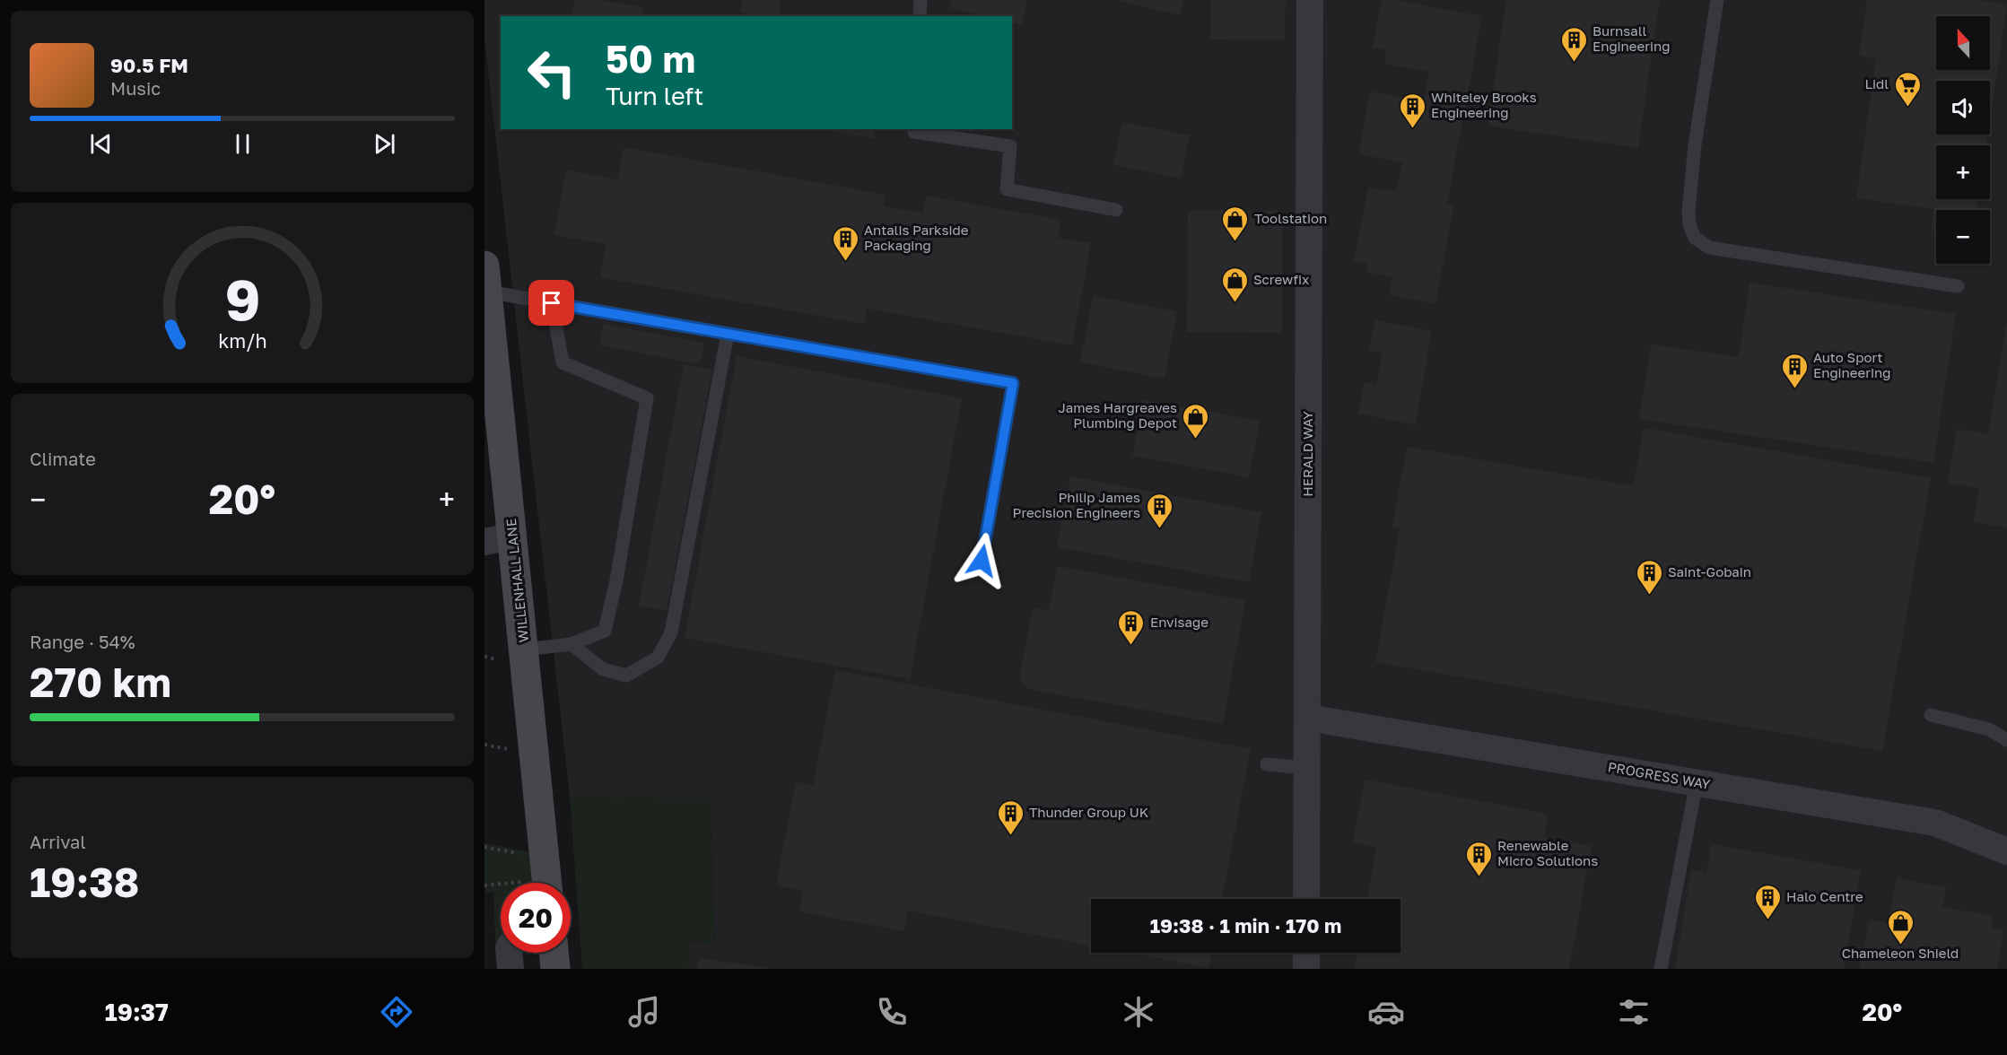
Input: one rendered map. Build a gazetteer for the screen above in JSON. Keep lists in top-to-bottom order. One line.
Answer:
{"streets":{"street":["HERALD WAY","WILLENHALL LANE","PROGRESS WAY"]},"crossings":[["HERALD WAY","PROGRESS WAY"]],"places":{"building":["Burnsall Engineering","Whiteley Brooks Engineering","Antalis Parkside Packaging","Auto Sport Engineering","Philip James Precision Engineers","Saint-Gobain","Envisage","Thunder Group UK","Renewable Micro Solutions","Halo Centre"],"supermarket":["Lidl"],"shop":["Toolstation","Screwfix","James Hargreaves Plumbing Depot","Chameleon Shield"]},"north":"top","page":{"map_buttons":["+","−"],"turn":["50 m","Turn left"],"song":["90.5 FM","Music"],"tile":["Climate",["Range · 54%","270 km"],["Arrival","19:38"]],"heat":["−","20°","+"],"limit":"20","trip":"19:38 · 1 min · 170 m","tabs":["19:37","20°"],"gauge":["9","km/h"]}}
